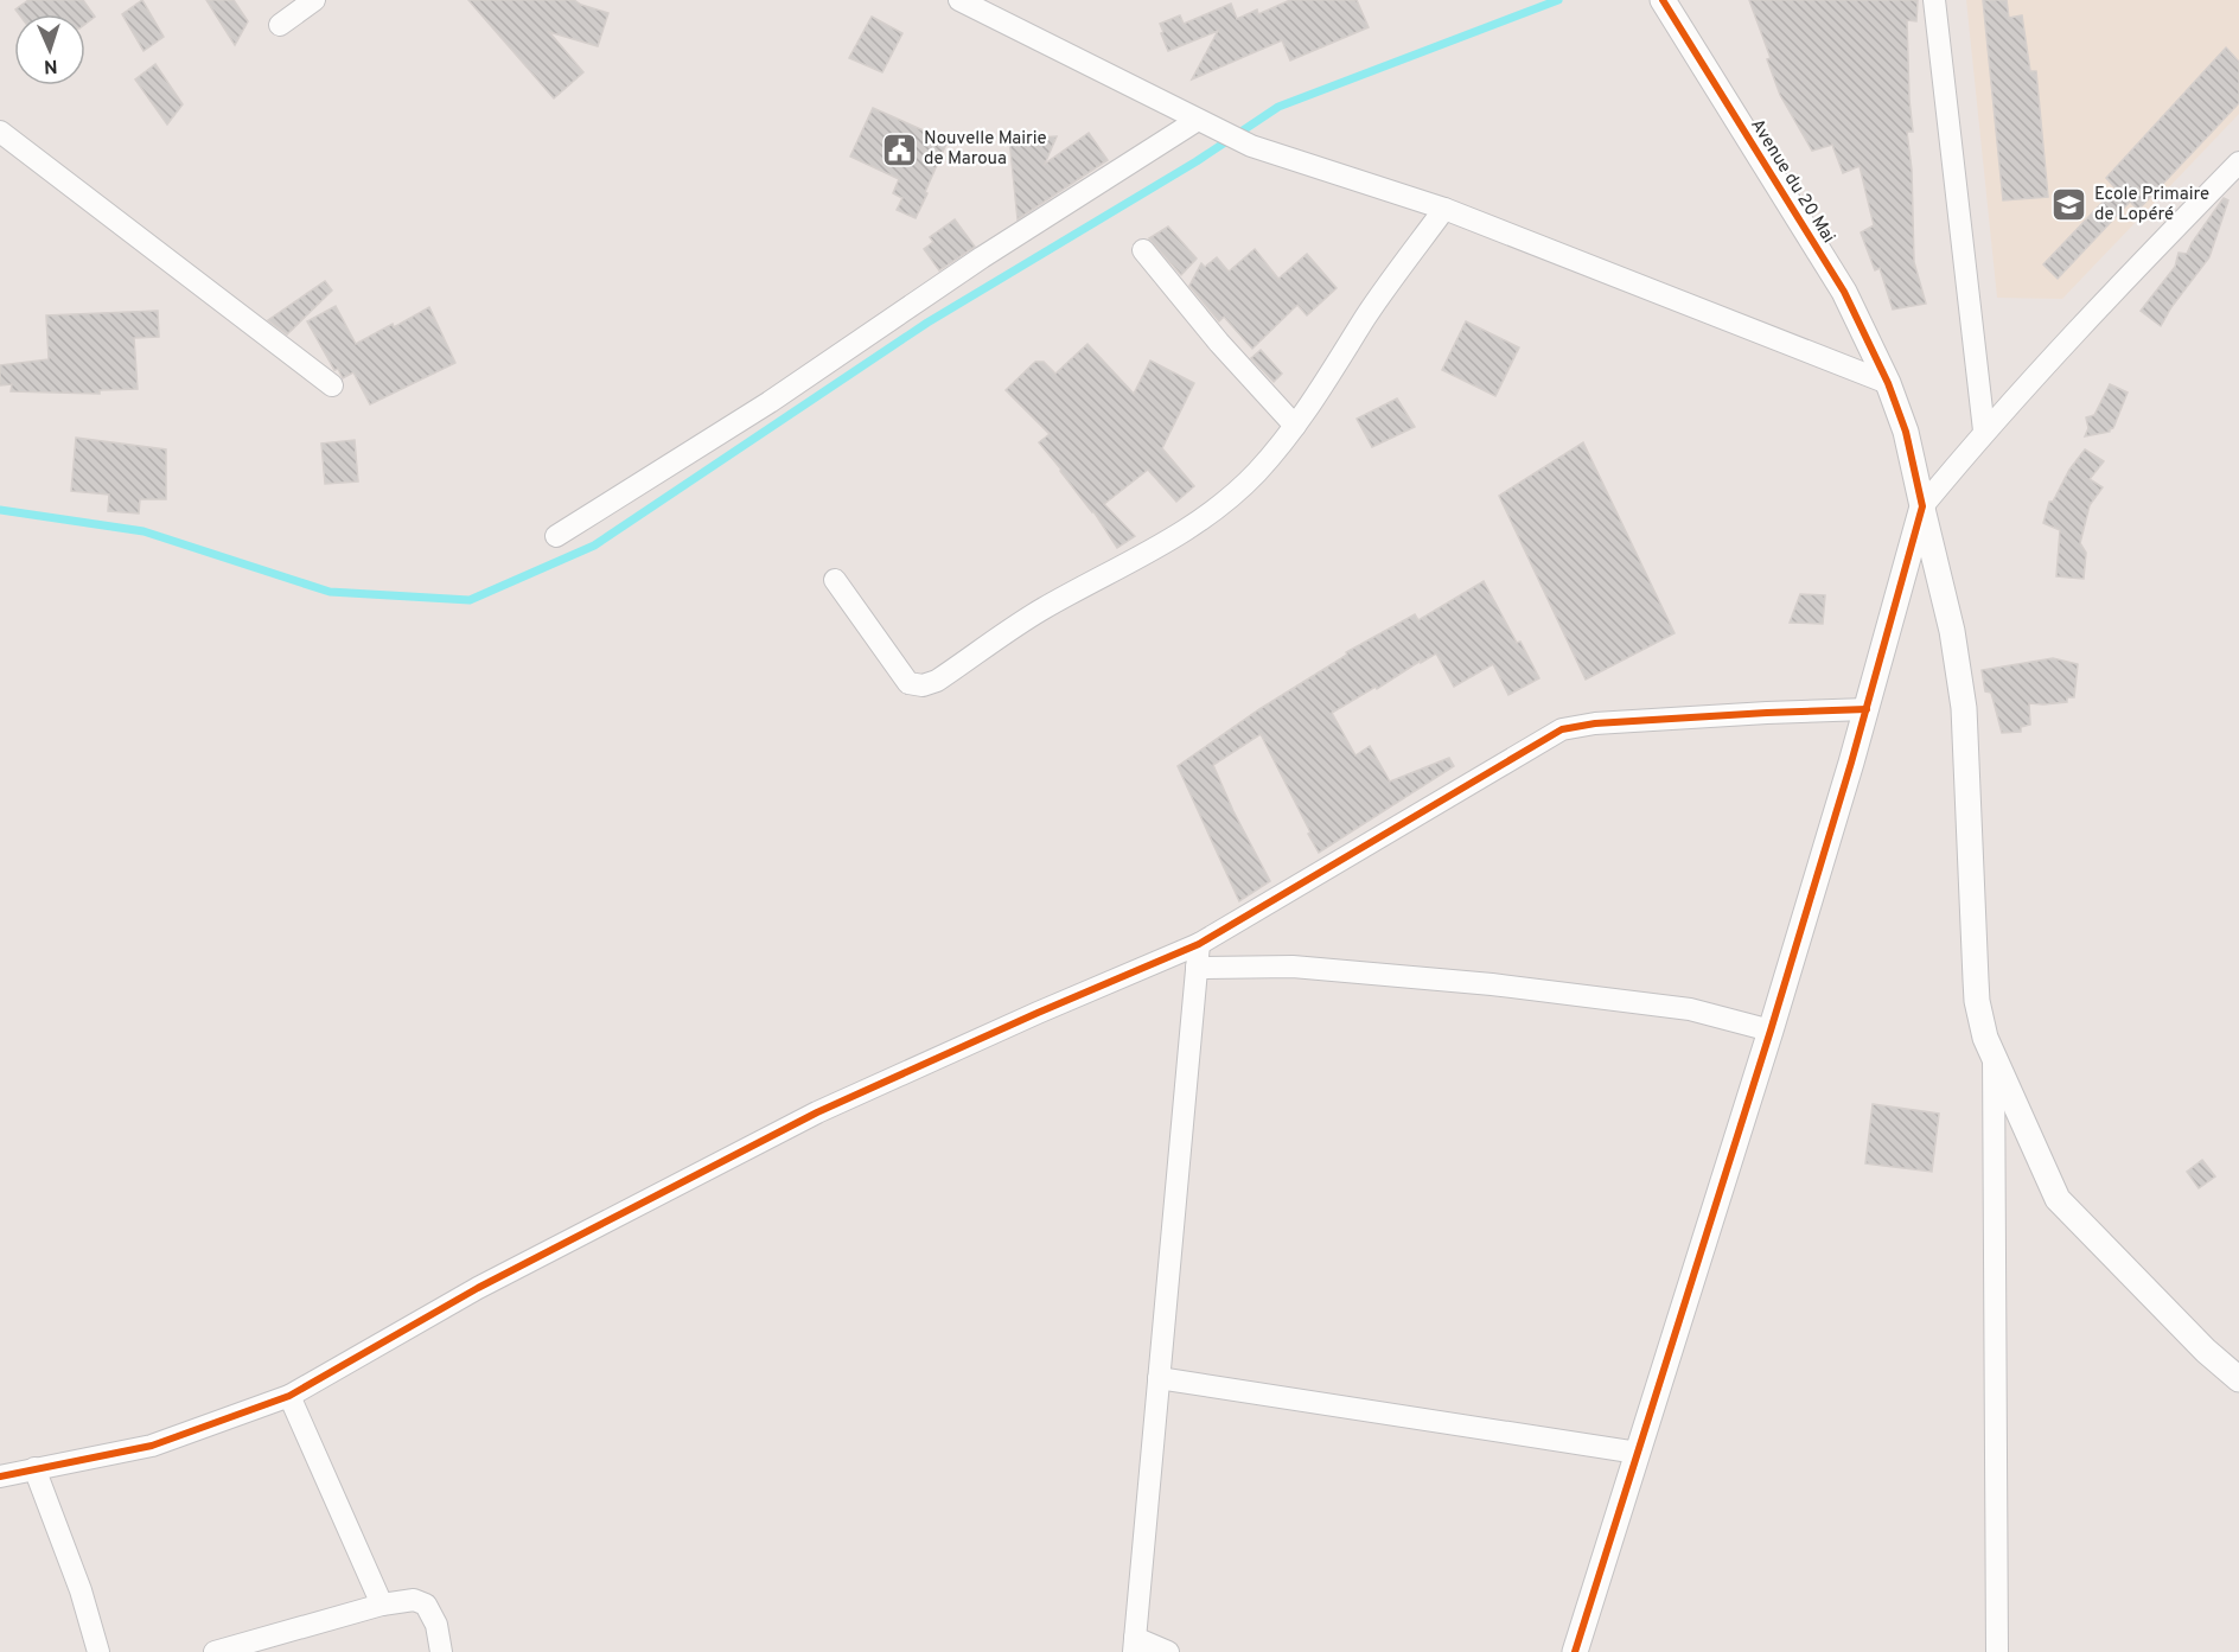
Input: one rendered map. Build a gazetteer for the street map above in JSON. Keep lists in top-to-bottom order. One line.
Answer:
{"streets":{"street":["Avenue du 20 Mai"]},"places":{"public building":["Nouvelle Mairie de Maroua"],"school or university":["Ecole Primaire de Lopéré"]},"north":"bottom"}
